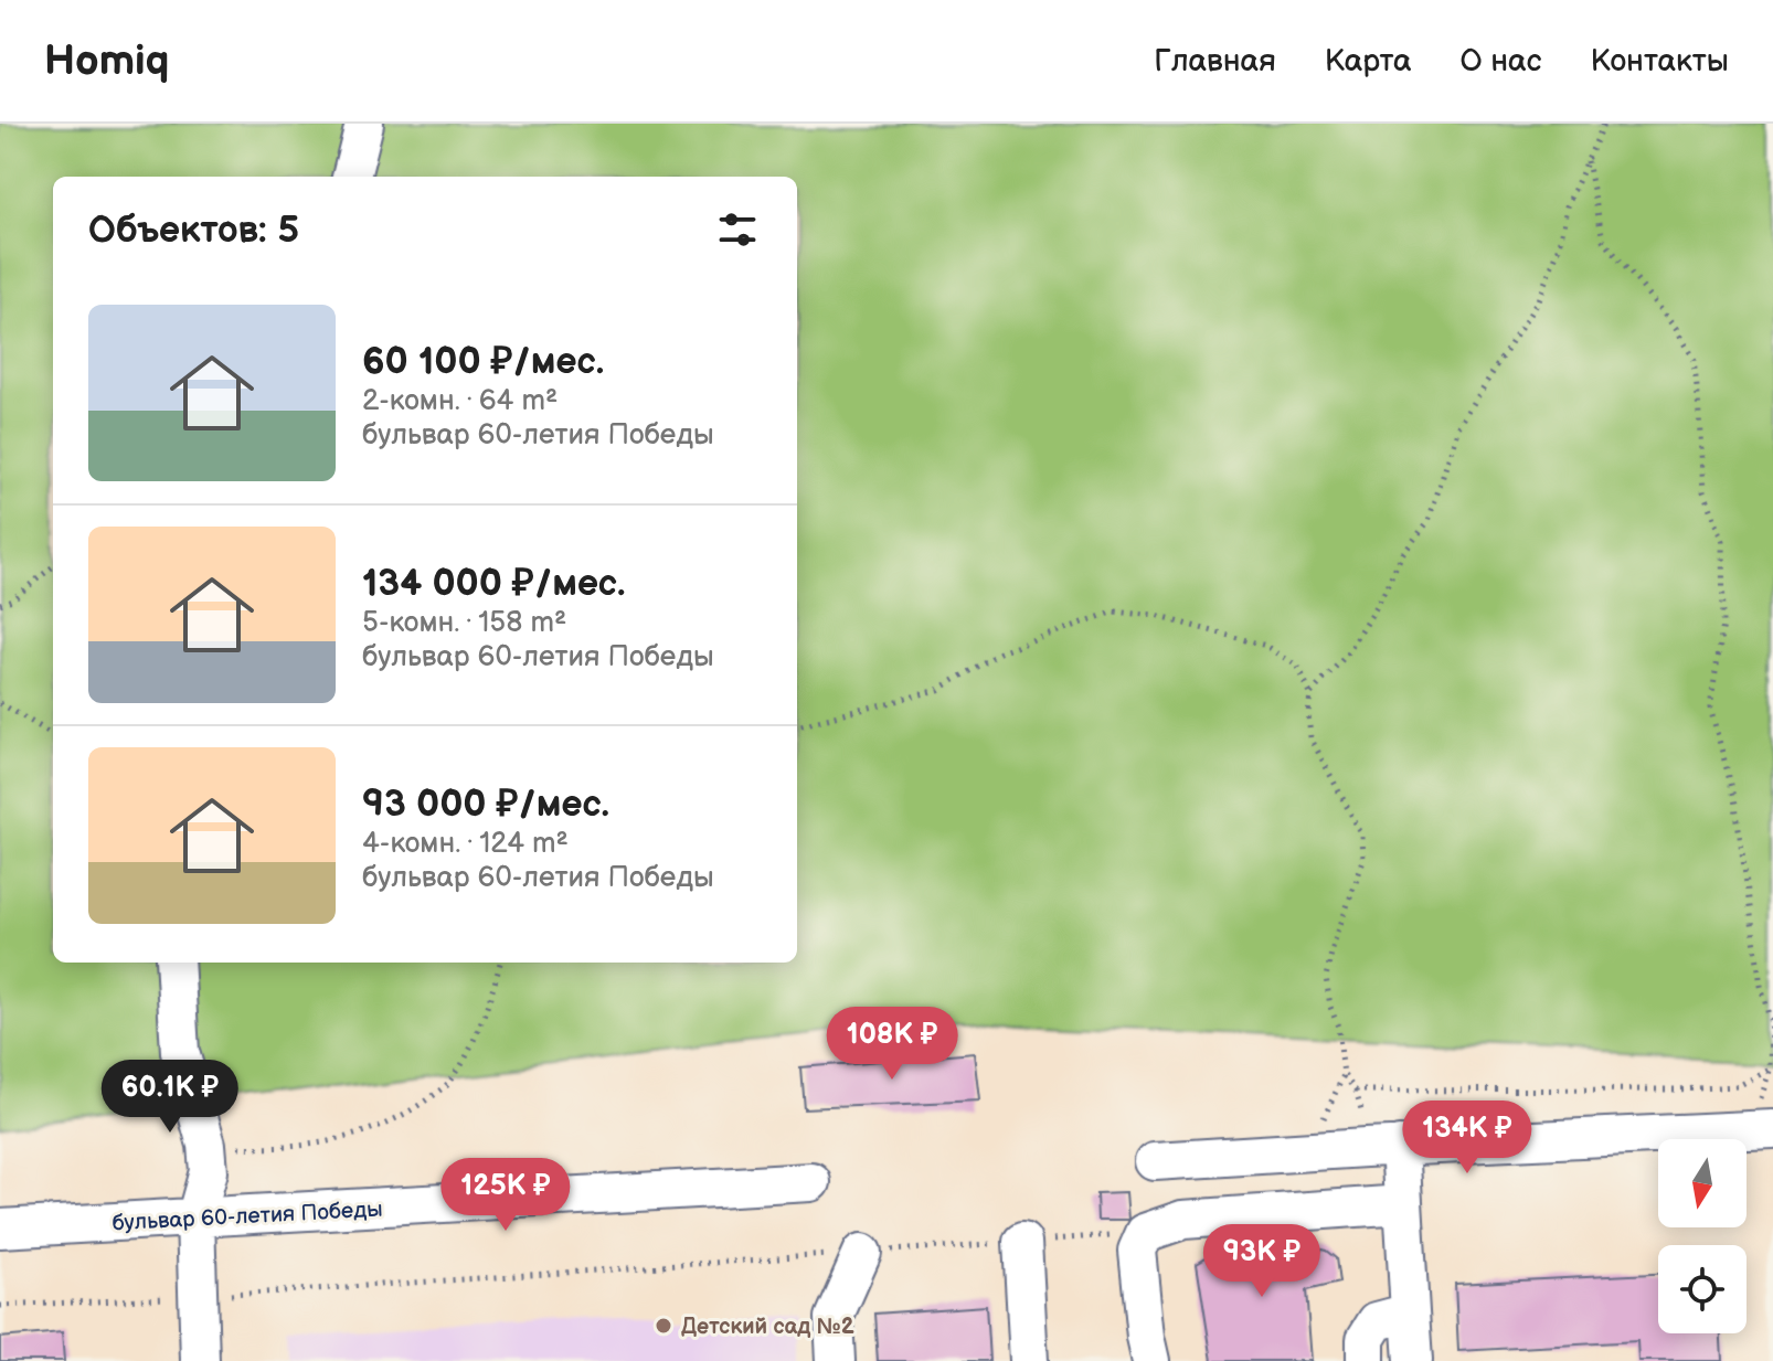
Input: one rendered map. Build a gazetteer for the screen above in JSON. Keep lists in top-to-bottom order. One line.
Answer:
{"streets":{"street":["бульвар 60-летия Победы"]},"places":["Детский сад №2"],"north":"bottom","page":{"header":"Homiq","nav":["Главная","Карта","О нас","Контакты"],"heading":"Объектов: 5","list":[{"name":"60 100 ₽/мес.","note":"2-комн. · 64 m² · бульвар 60-летия Победы"},{"name":"134 000 ₽/мес.","note":"5-комн. · 158 m² · бульвар 60-летия Победы"},{"name":"93 000 ₽/мес.","note":"4-комн. · 124 m² · бульвар 60-летия Победы"}],"price":["108K ₽","60.1K ₽","134K ₽","125K ₽","93K ₽"]}}
